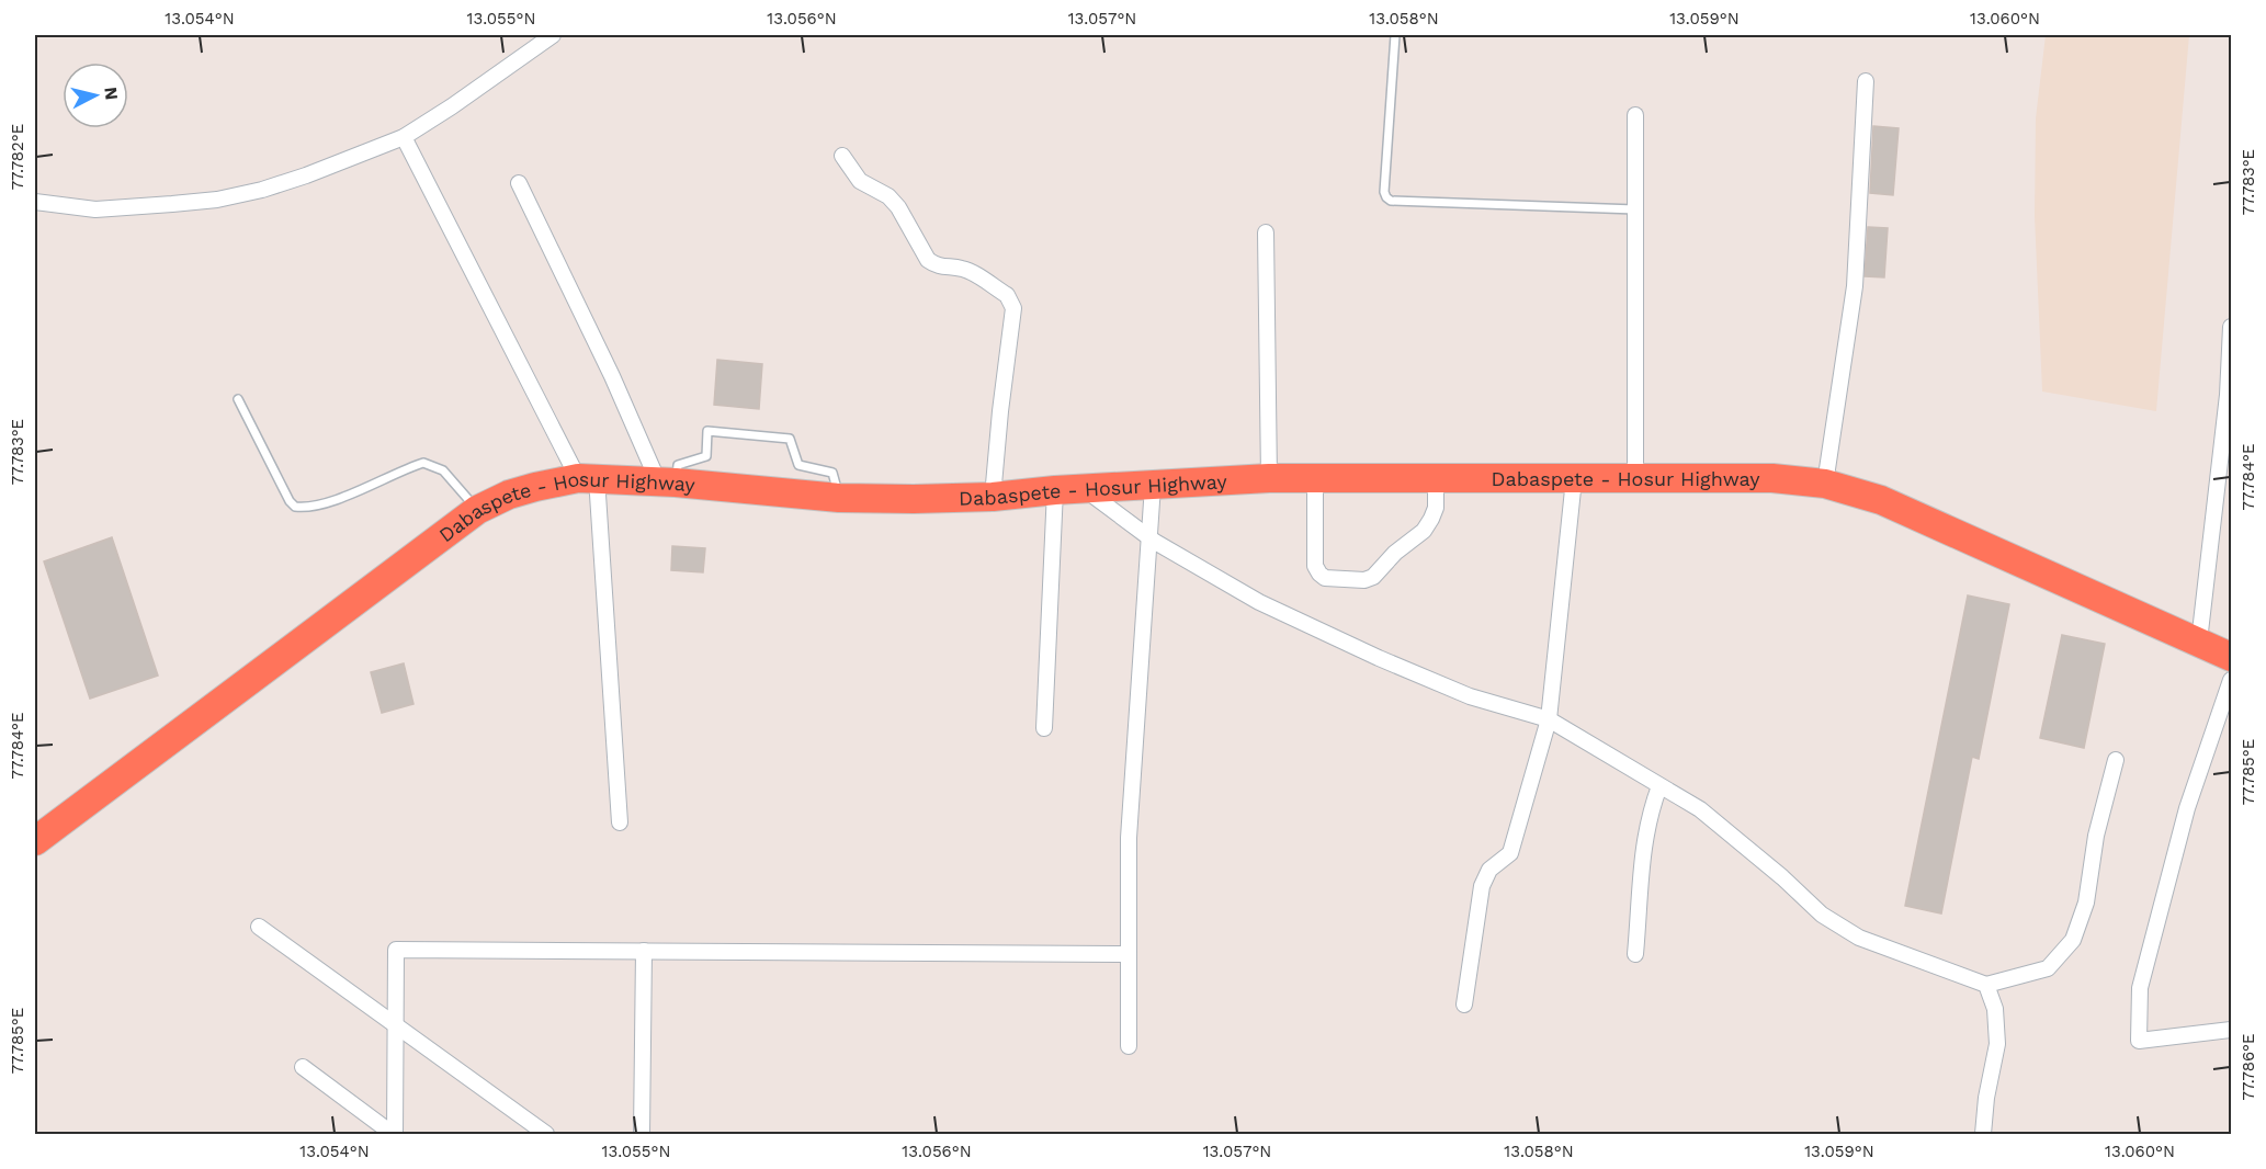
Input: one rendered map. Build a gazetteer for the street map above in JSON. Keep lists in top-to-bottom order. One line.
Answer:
{"streets":{"highway":["Dabaspete - Hosur Highway"]},"north":"right","coordinates":["13.054°N","13.055°N","13.056°N","13.057°N","13.058°N","13.059°N","13.060°N","77.782°E","77.783°E","77.784°E","77.785°E","77.786°E"]}
